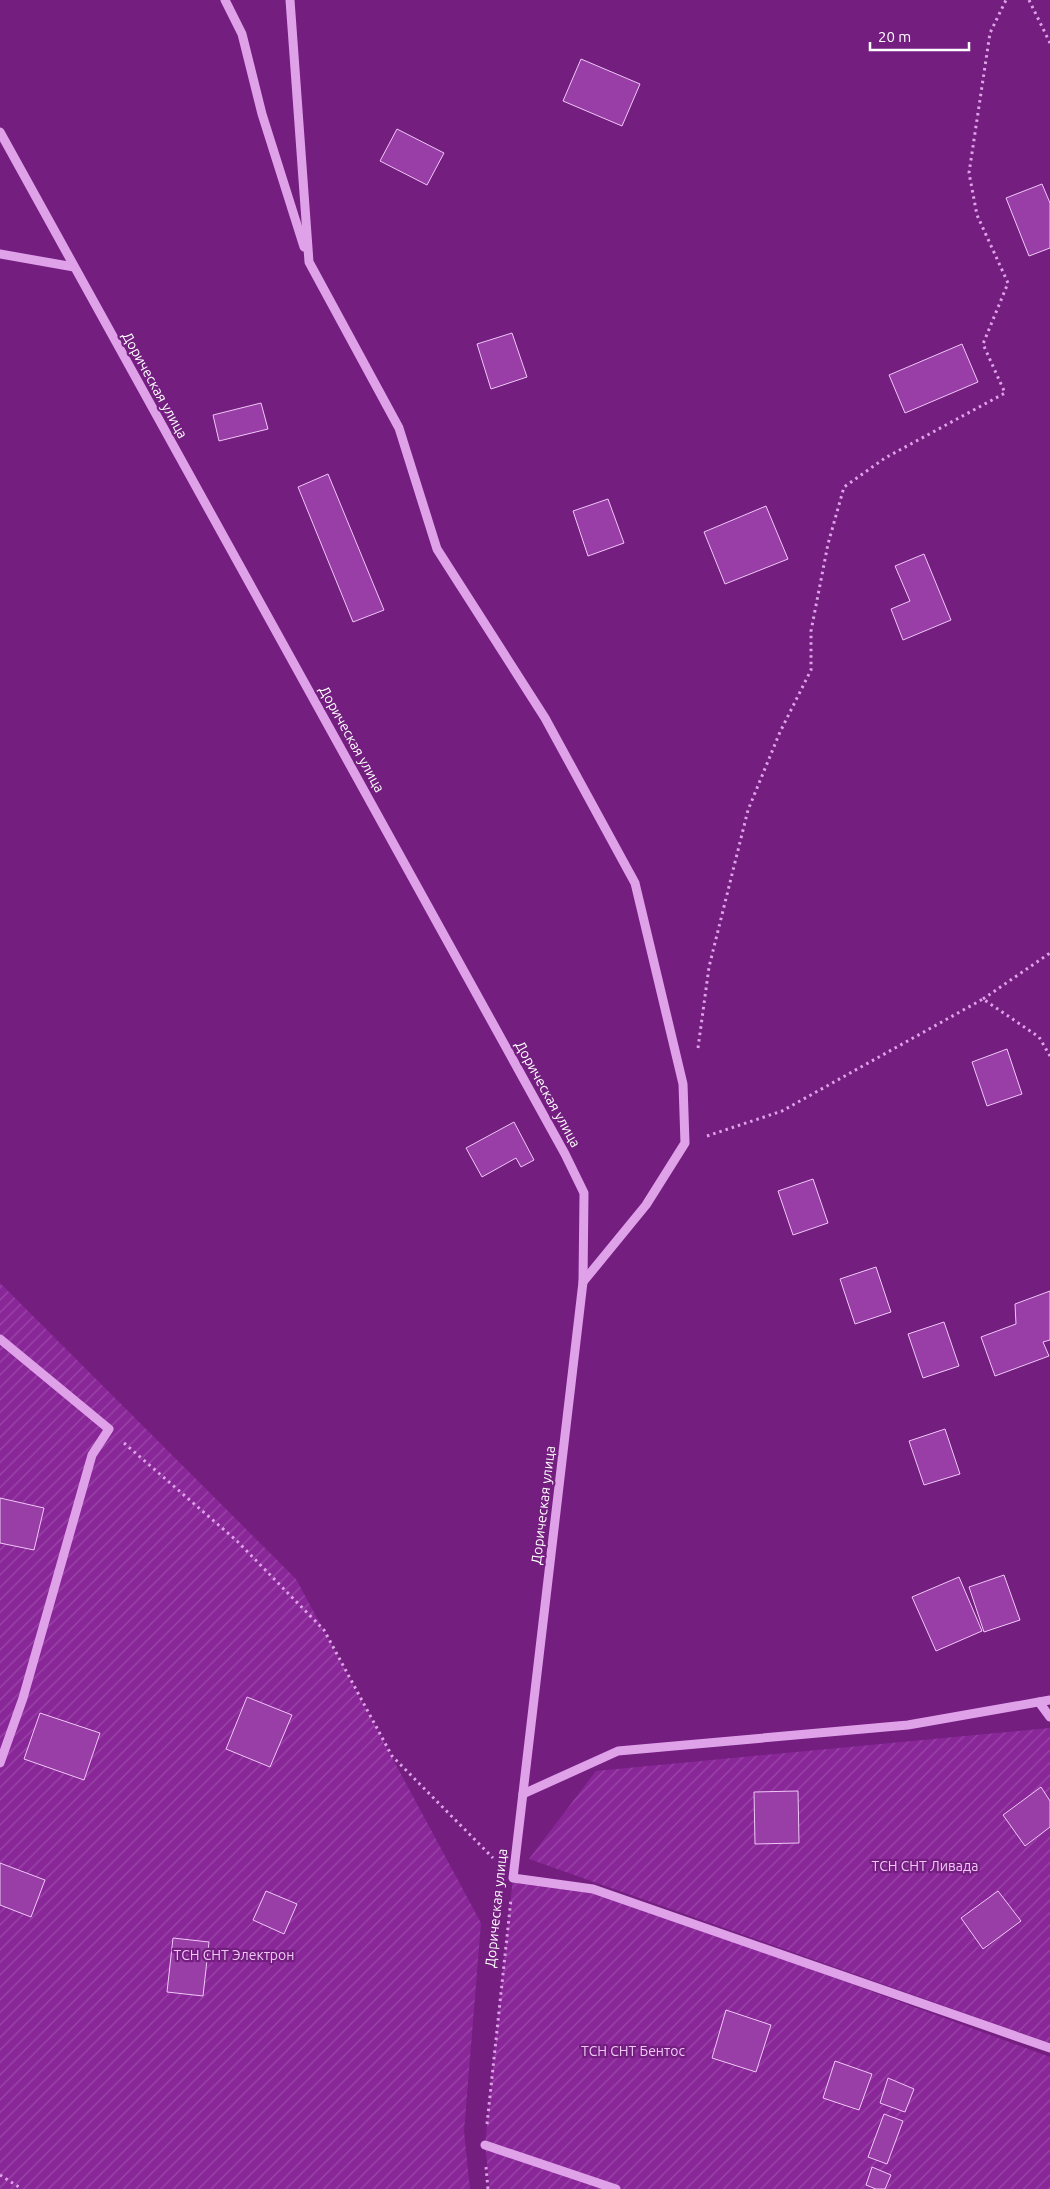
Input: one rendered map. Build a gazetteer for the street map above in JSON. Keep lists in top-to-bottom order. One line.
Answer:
{"streets":{"lane":["Дорическая улица"]},"parks":["ТСН СНТ Ливада","ТСН СНТ Электрон","ТСН СНТ Бентос"],"scale_bar":"20 m"}
